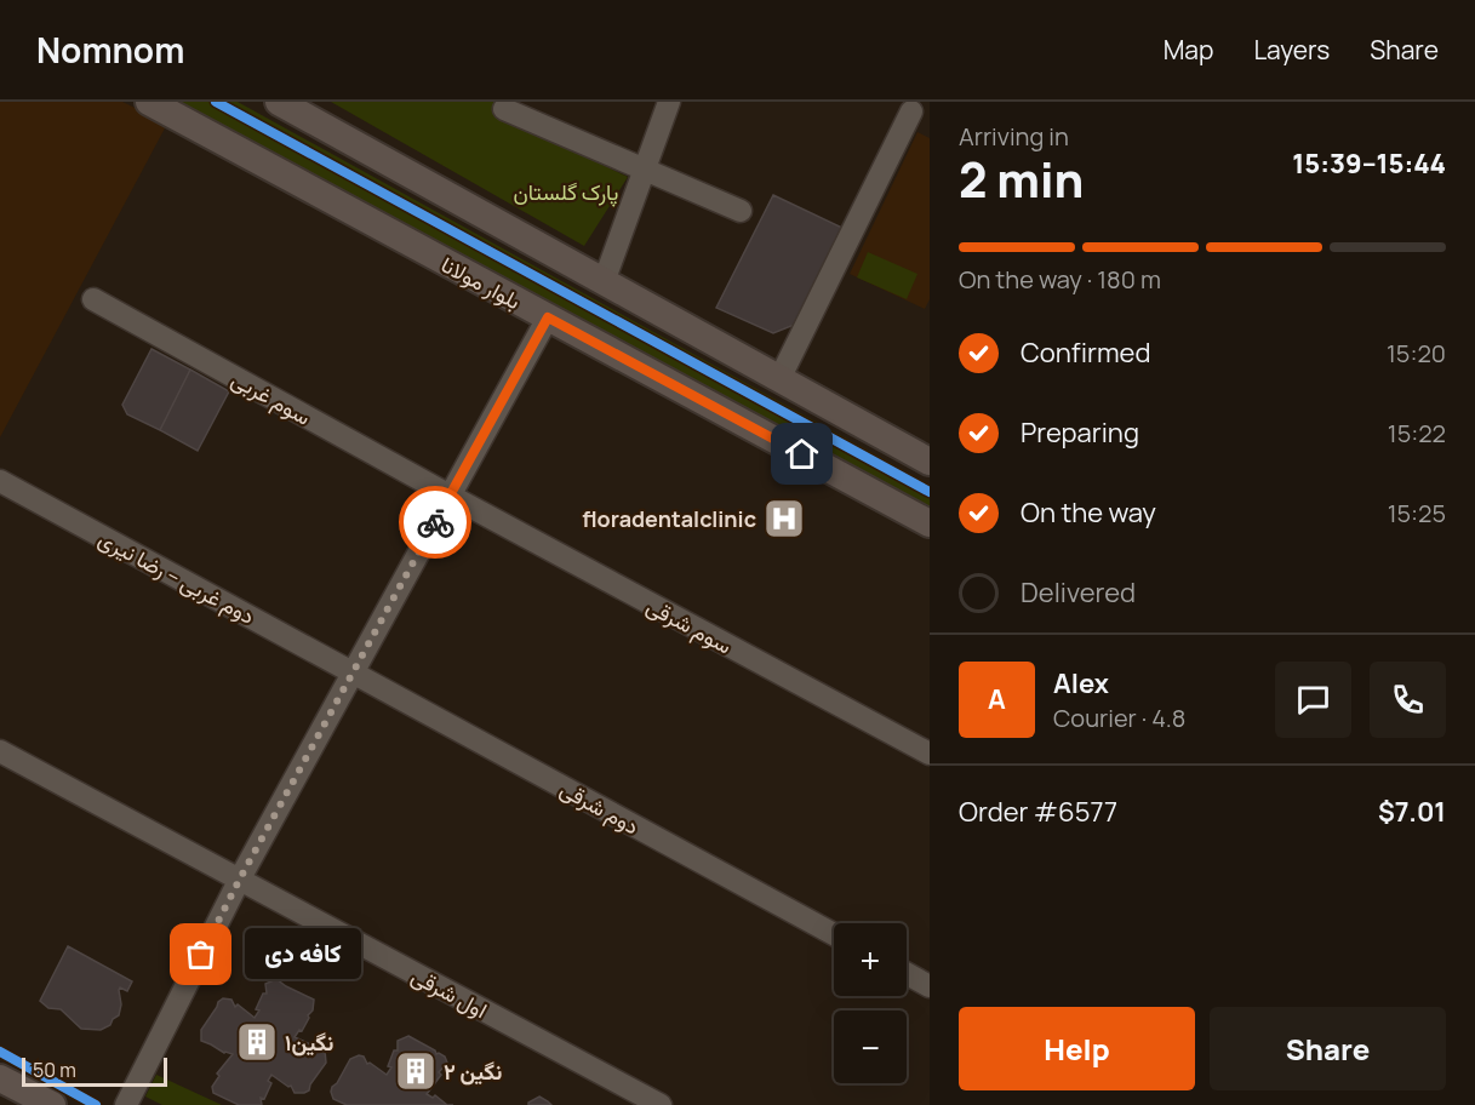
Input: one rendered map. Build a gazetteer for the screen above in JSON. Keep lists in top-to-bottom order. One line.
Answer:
{"streets":{"main road":["بلوار مولانا"],"street":["سوم غربی","دوم غربی -- رضا نیری","سوم شرقی","دوم شرقی","اول شرقی"]},"crossings":[["سوم غربی","سوم شرقی"],["دوم غربی -- رضا نیری","دوم شرقی"]],"parks":["پارک گلستان"],"places":{"hospital":["floradentalclinic"],"other":["کافه دی"],"building":["نگین۱","نگین ۲"]},"scale_bar":"50 m","page":{"header":"Nomnom","nav":["Map","Layers","Share"],"heading":["2 min","Arriving in","15:39–15:44"],"panel":["Alex","Courier · 4.8","Order #6577","$7.01"],"bar":"On the way · 180 m","list":[["Confirmed","15:20"],["Preparing","15:22"],["On the way","15:25"],"Delivered"],"round":"A","map_buttons":["+","−"],"bubble":"کافه دی","buttons":["Help","Share"],"scale":"50 m"}}
